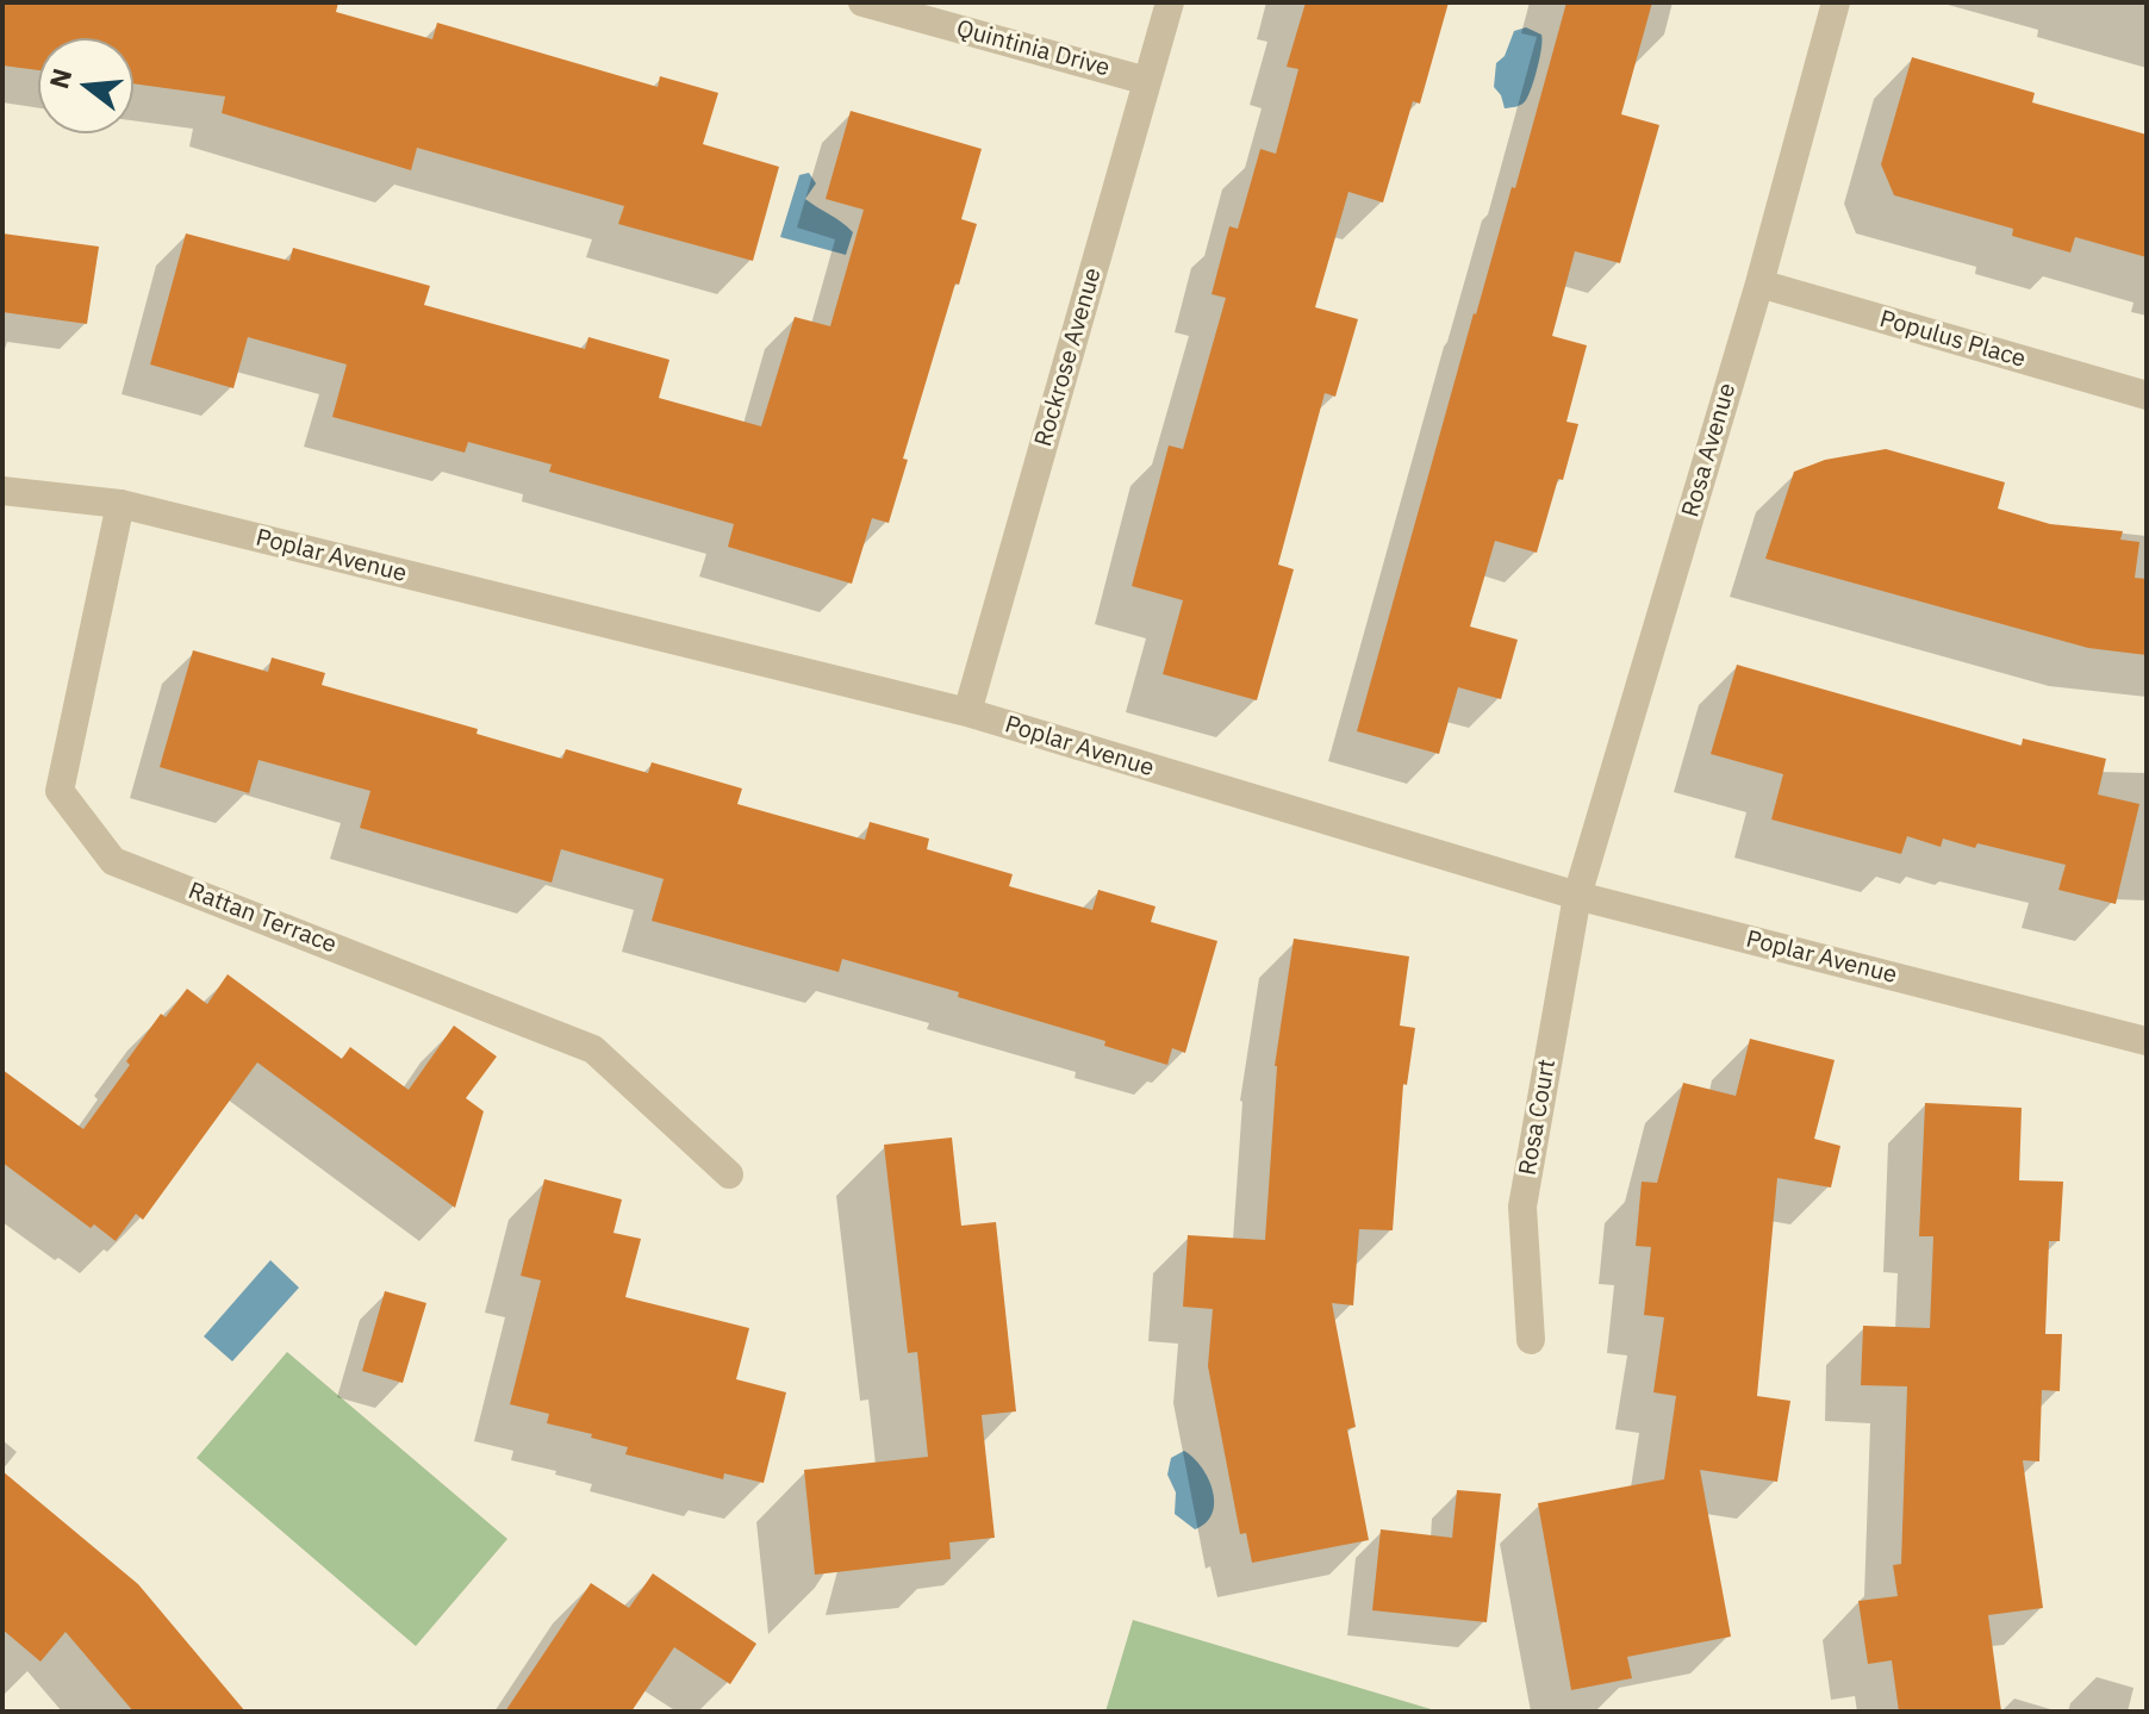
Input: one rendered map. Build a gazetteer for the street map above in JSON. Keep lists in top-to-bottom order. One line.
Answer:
{"streets":{"street":["Quintinia Drive","Populus Place","Rockrose Avenue","Rosa Avenue","Poplar Avenue","Rattan Terrace","Rosa Court"]},"crossings":[["Quintinia Drive","Rockrose Avenue"],["Populus Place","Rosa Avenue"],["Rockrose Avenue","Poplar Avenue"],["Rosa Avenue","Poplar Avenue"],["Rosa Avenue","Rosa Court"],["Poplar Avenue","Rattan Terrace"],["Poplar Avenue","Rosa Court"]],"north":"left"}
